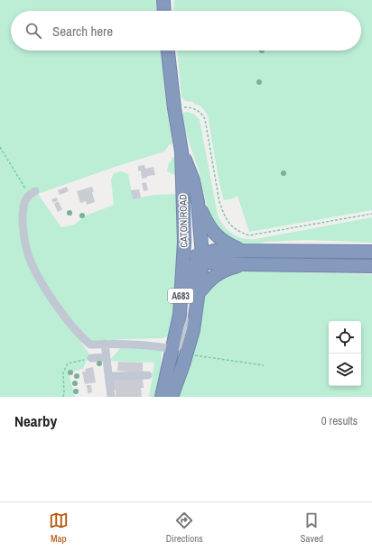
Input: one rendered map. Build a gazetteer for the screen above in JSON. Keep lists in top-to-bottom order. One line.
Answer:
{"streets":{"highway":["CATON ROAD","A683"]},"crossings":[["CATON ROAD","A683"]],"page":{"search":"Search here","heading":["Nearby","0 results"],"nav":["Map","Directions","Saved"]}}
